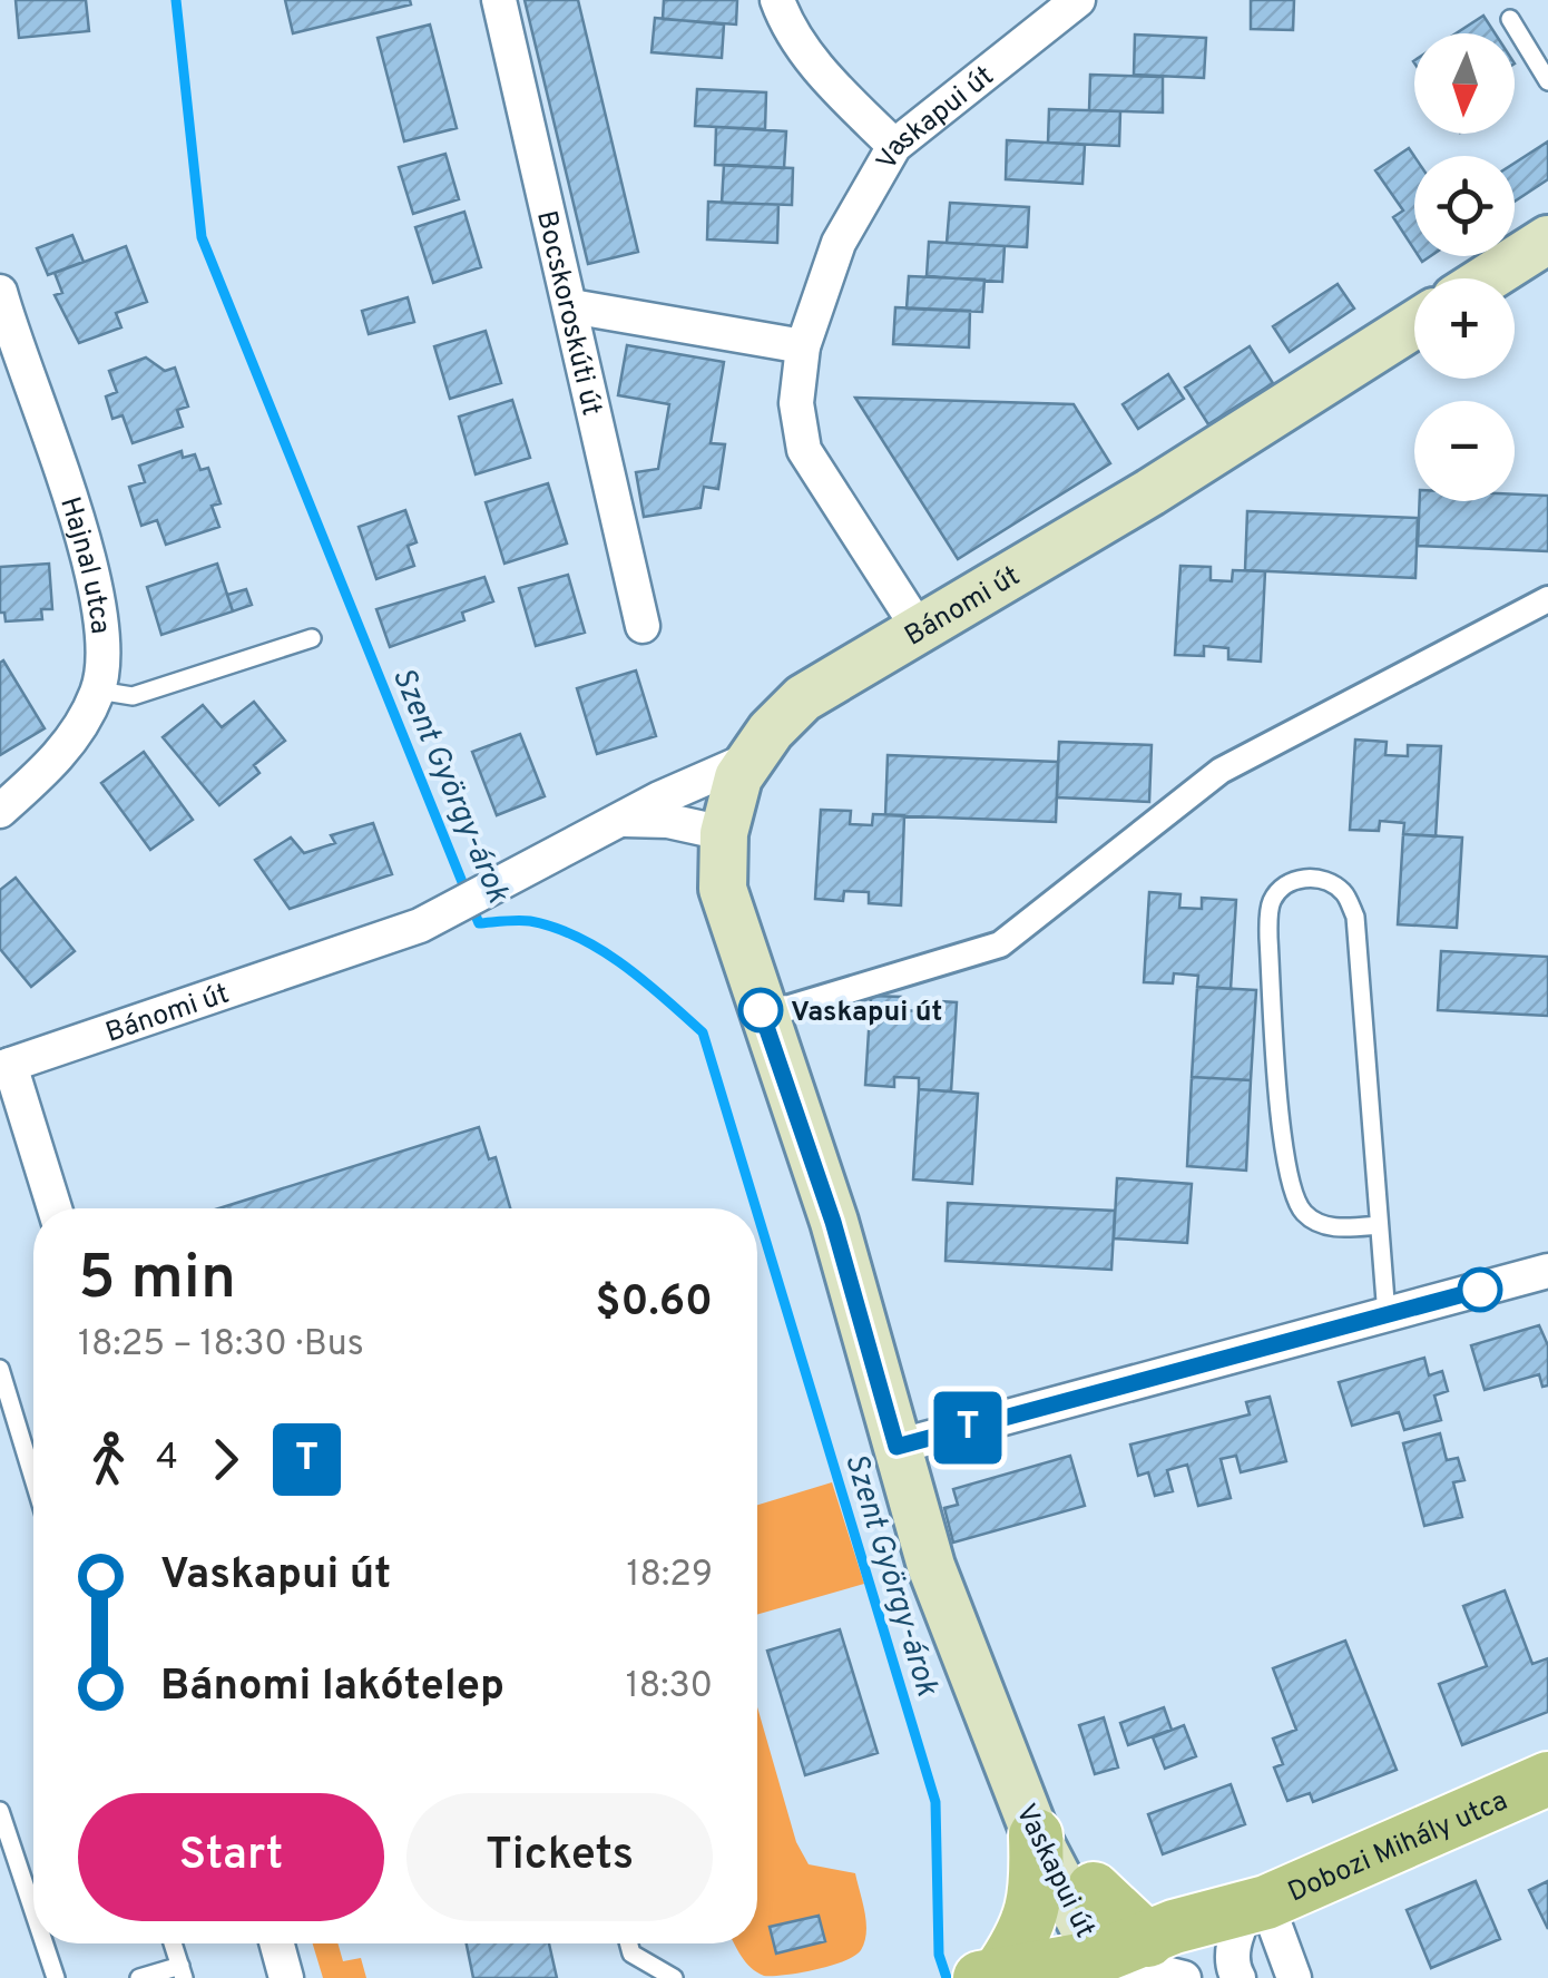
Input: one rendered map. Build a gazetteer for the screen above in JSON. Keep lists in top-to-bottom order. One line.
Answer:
{"streets":{"main road":["Vaskapui út","Bánomi út","Dobozi Mihály utca"],"street":["Bocskoroskúti út","Hajnal utca"]},"crossings":[["Vaskapui út","Bánomi út"],["Vaskapui út","Dobozi Mihály utca"]],"water":["Szent György-árok"],"places":["Vaskapui út"],"lines":["bus line T"],"north":"bottom","page":{"on_map":"T","map_buttons":["+","−"],"heading":["5 min","18:25 – 18:30 · Bus","$0.60"],"legs":["4","T"],"list":[{"name":"Vaskapui út","value":"18:29"},{"name":"Bánomi lakótelep","value":"18:30"}],"buttons":["Start","Tickets"]}}
